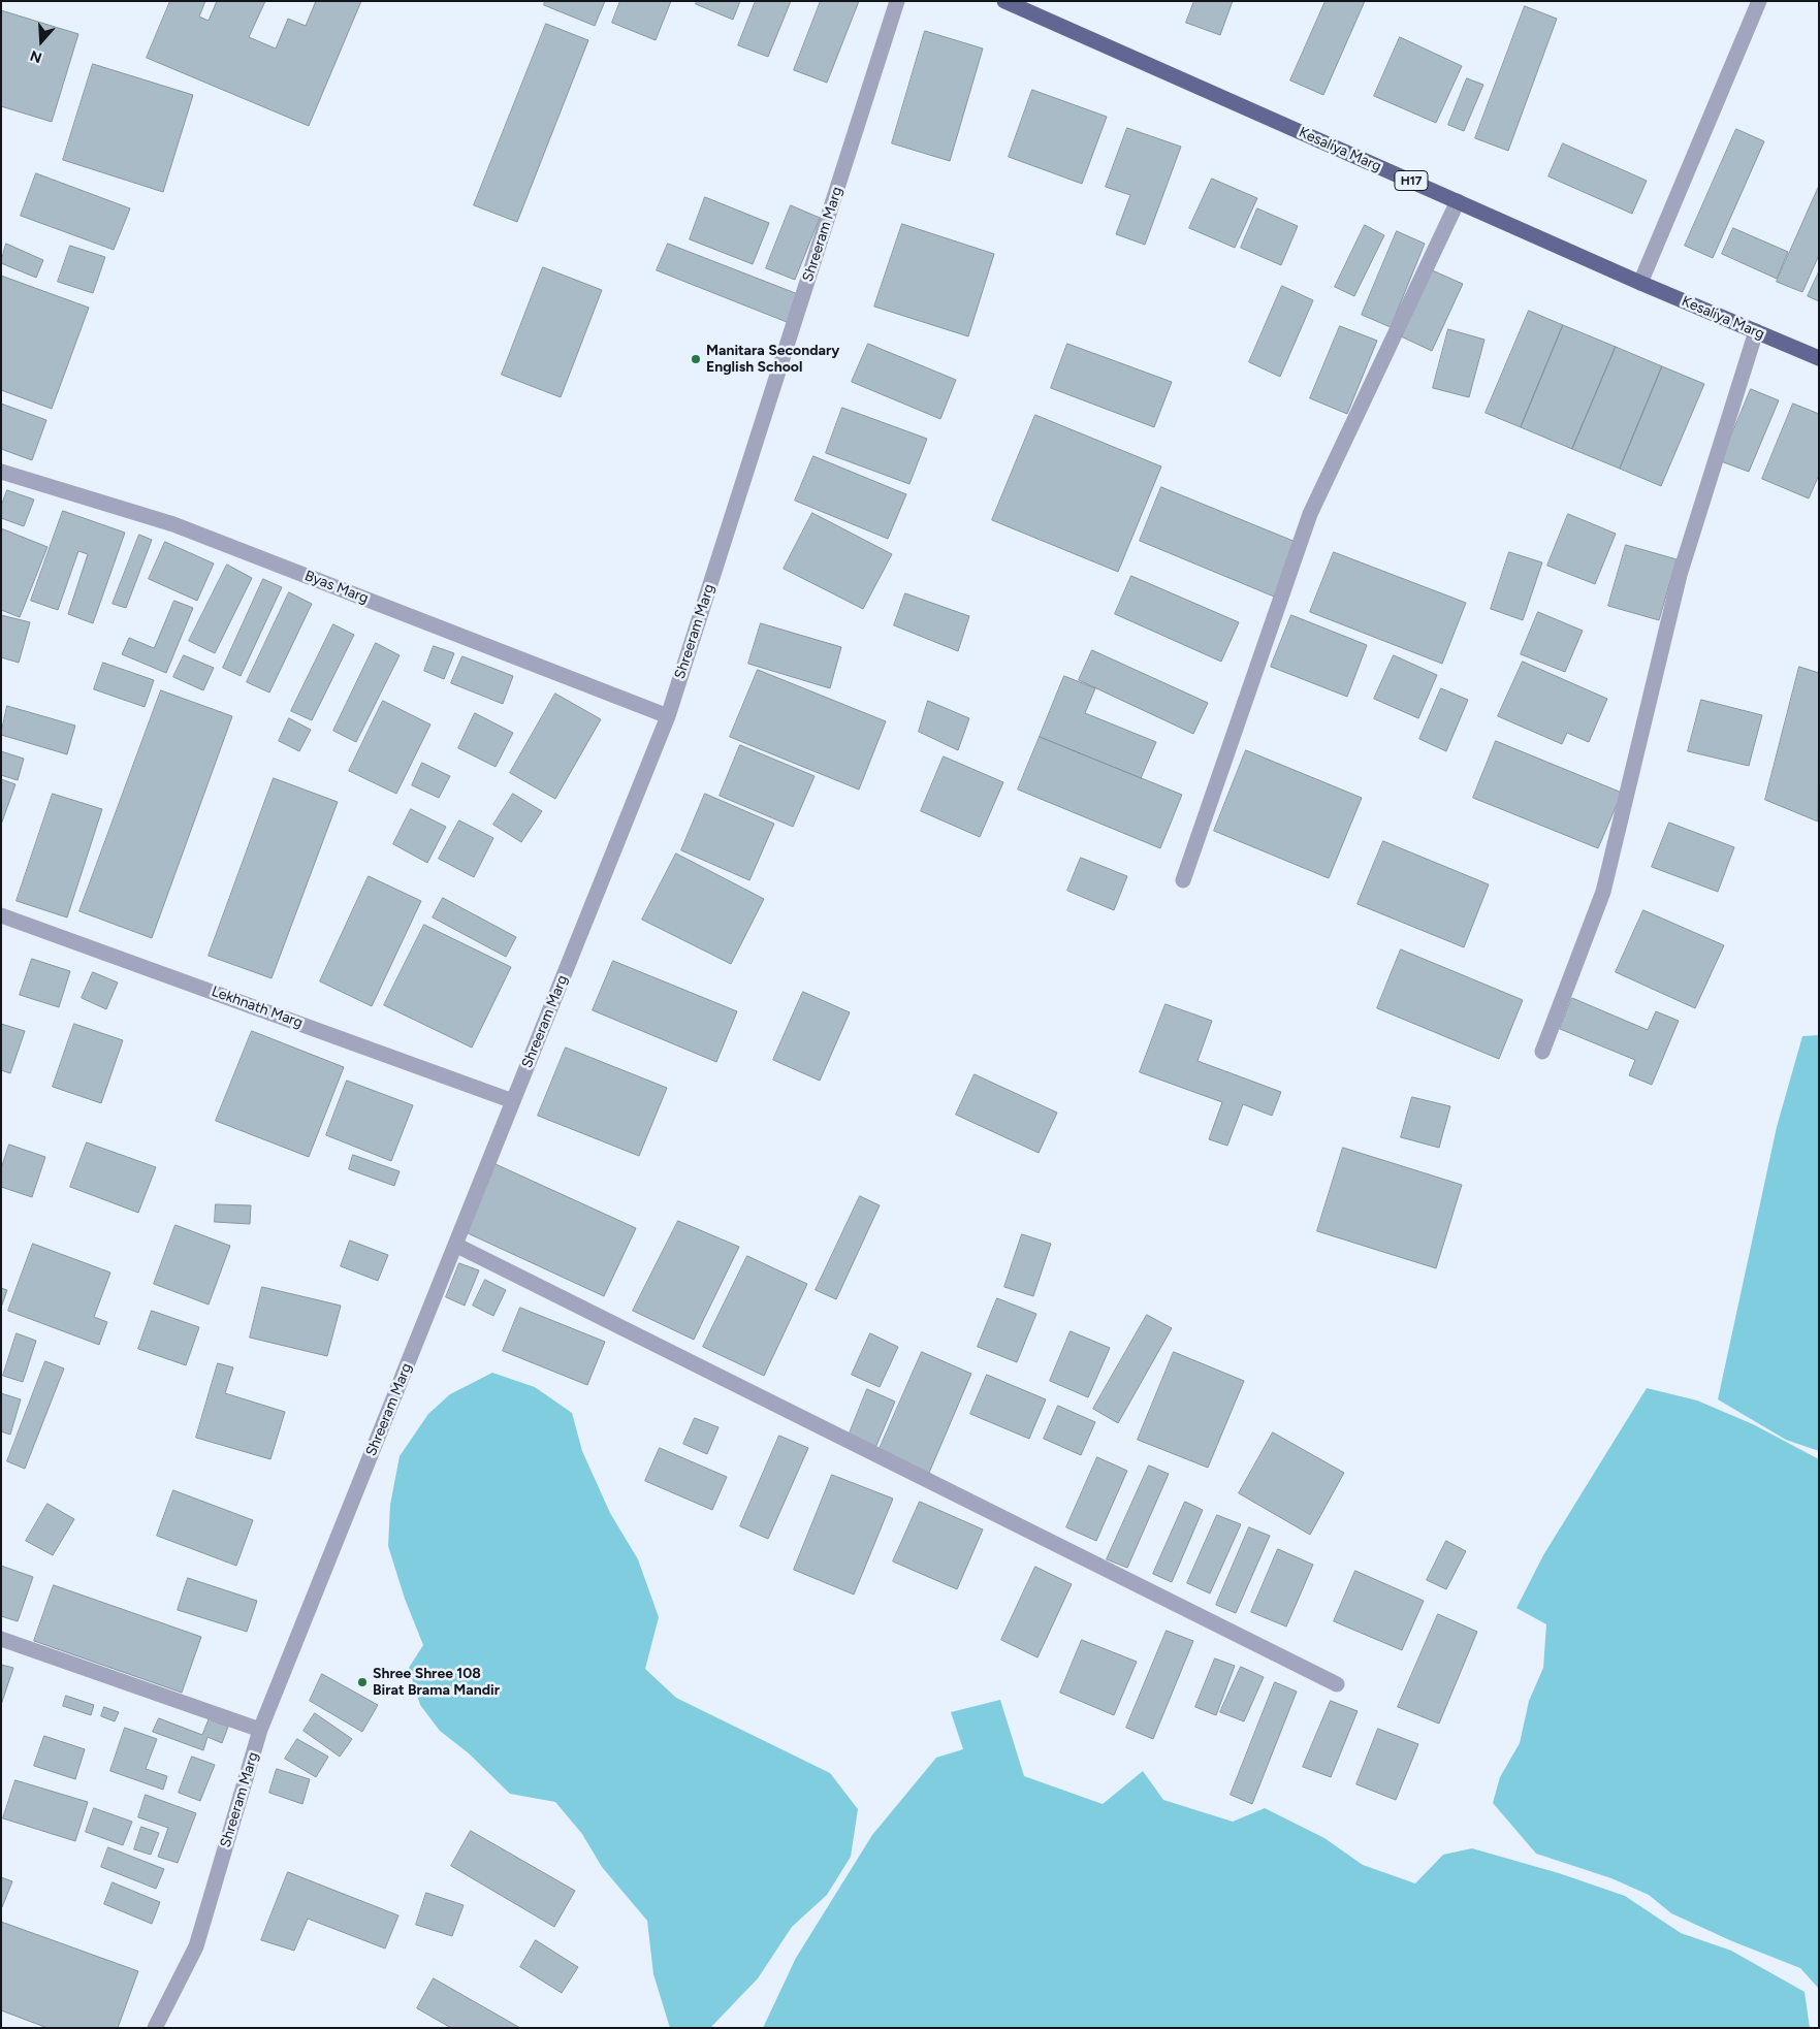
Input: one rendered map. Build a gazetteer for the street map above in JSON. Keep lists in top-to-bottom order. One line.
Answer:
{"streets":{"main road":["Kesaliya Marg","H17"],"street":["Shreeram Marg","Byas Marg","Lekhnath Marg"]},"crossings":[["Shreeram Marg","Byas Marg"],["Shreeram Marg","Lekhnath Marg"]],"places":["Manitara Secondary English School","Shree Shree 108 Birat Brama Mandir"],"north":"bottom"}
